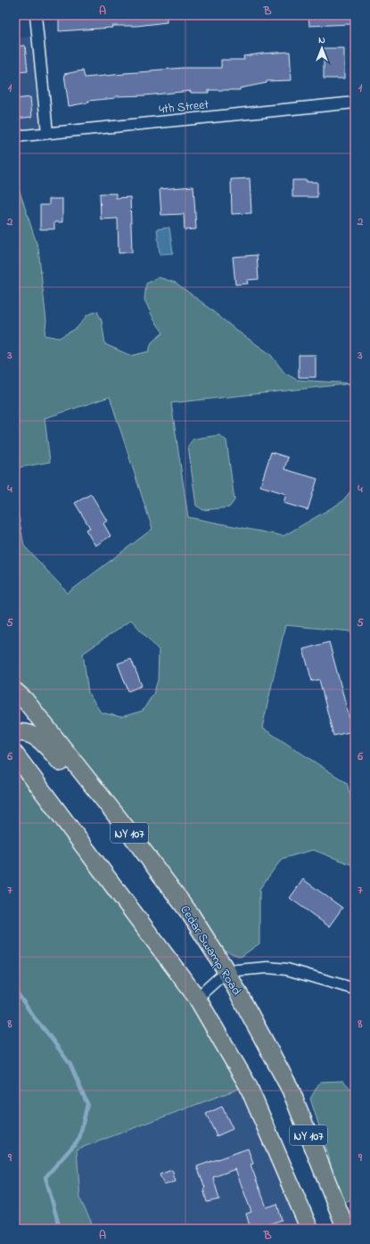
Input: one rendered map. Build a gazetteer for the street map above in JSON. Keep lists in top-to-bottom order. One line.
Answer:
{"streets":{"main road":["NY 107","Cedar Swamp Road"],"street":["4th Street"]},"north":"top","grid":{"columns":["A","B"],"rows":["1","2","3","4","5","6","7","8","9"]}}
